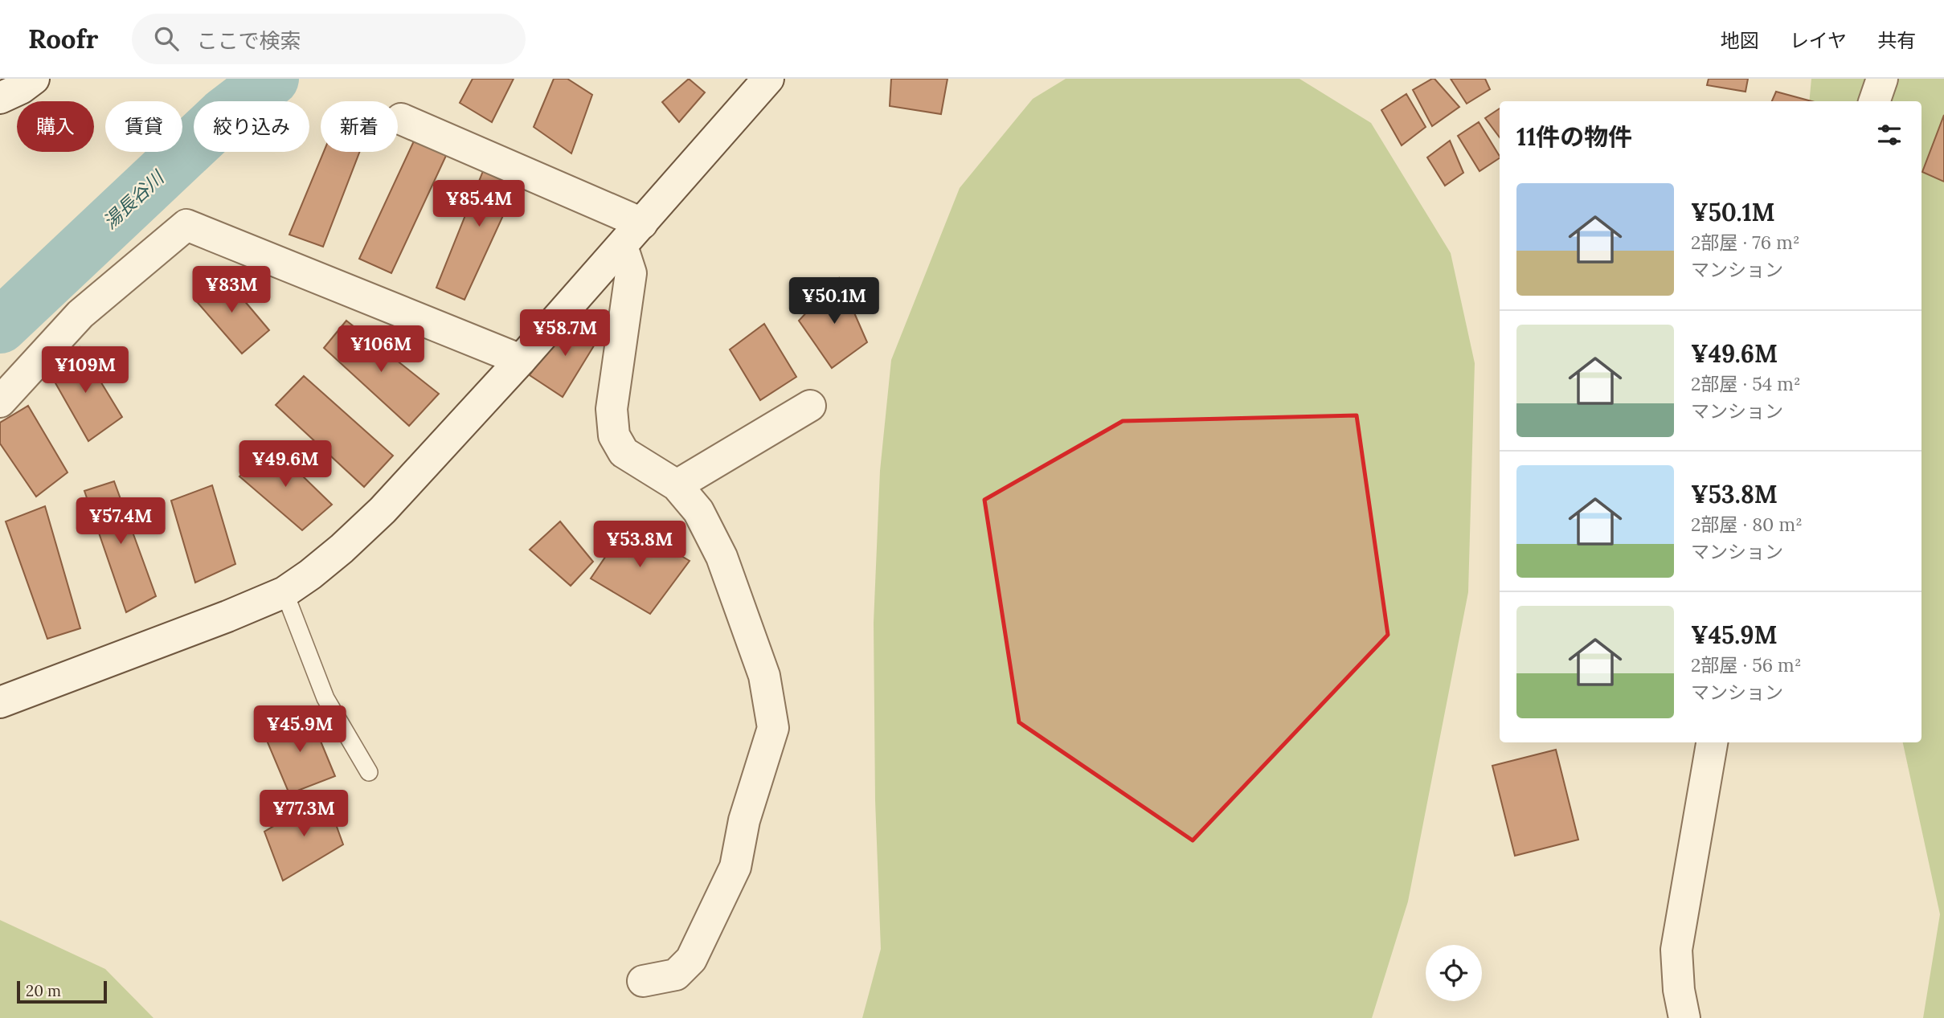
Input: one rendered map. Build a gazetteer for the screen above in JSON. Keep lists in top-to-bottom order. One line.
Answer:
{"water":["湯長谷川"],"scale_bar":"20 m","page":{"header":"Roofr","search":"ここで検索","nav":["地図","レイヤ","共有"],"chip":["購入","賃貸","絞り込み","新着"],"heading":"11件の物件","list":[{"name":"¥50.1M","note":"2部屋 · 76 m² · マンション"},{"name":"¥49.6M","note":"2部屋 · 54 m² · マンション"},{"name":"¥53.8M","note":"2部屋 · 80 m² · マンション"},{"name":"¥45.9M","note":"2部屋 · 56 m² · マンション"}],"price":["¥85.4M","¥83M","¥50.1M","¥58.7M","¥106M","¥109M","¥49.6M","¥57.4M","¥53.8M","¥45.9M","¥77.3M"],"scale":"20 m"}}
